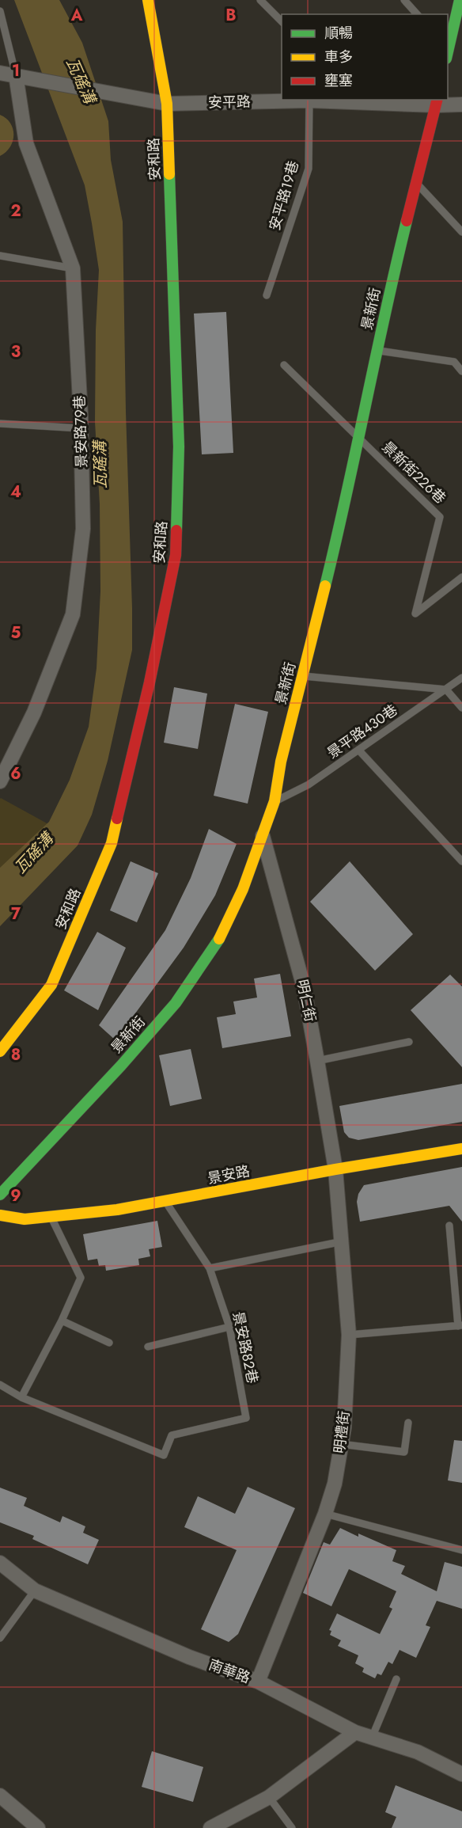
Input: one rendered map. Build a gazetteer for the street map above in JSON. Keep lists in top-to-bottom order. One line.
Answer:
{"streets":{"street":["安平路","安和路","景新街","景安路79巷","明仁街","景安路","明禮街","南華路"],"lane":["安平路19巷","景新街226巷","景平路430巷","景安路82巷"]},"crossings":[["安平路","安和路"],["安平路","安平路19巷"],["安平路","景新街"],["安平路","景安路79巷"],["景新街","景新街226巷"],["景新街","景平路430巷"],["景新街","明仁街"],["明仁街","景安路"],["明仁街","明禮街"],["景安路","景安路82巷"],["景安路","明禮街"],["明禮街","南華路"]],"water":["瓦磘溝"],"legend":["順暢","車多","壅塞"],"grid":{"columns":["A","B"],"rows":["1","2","3","4","5","6","7","8","9"]}}
